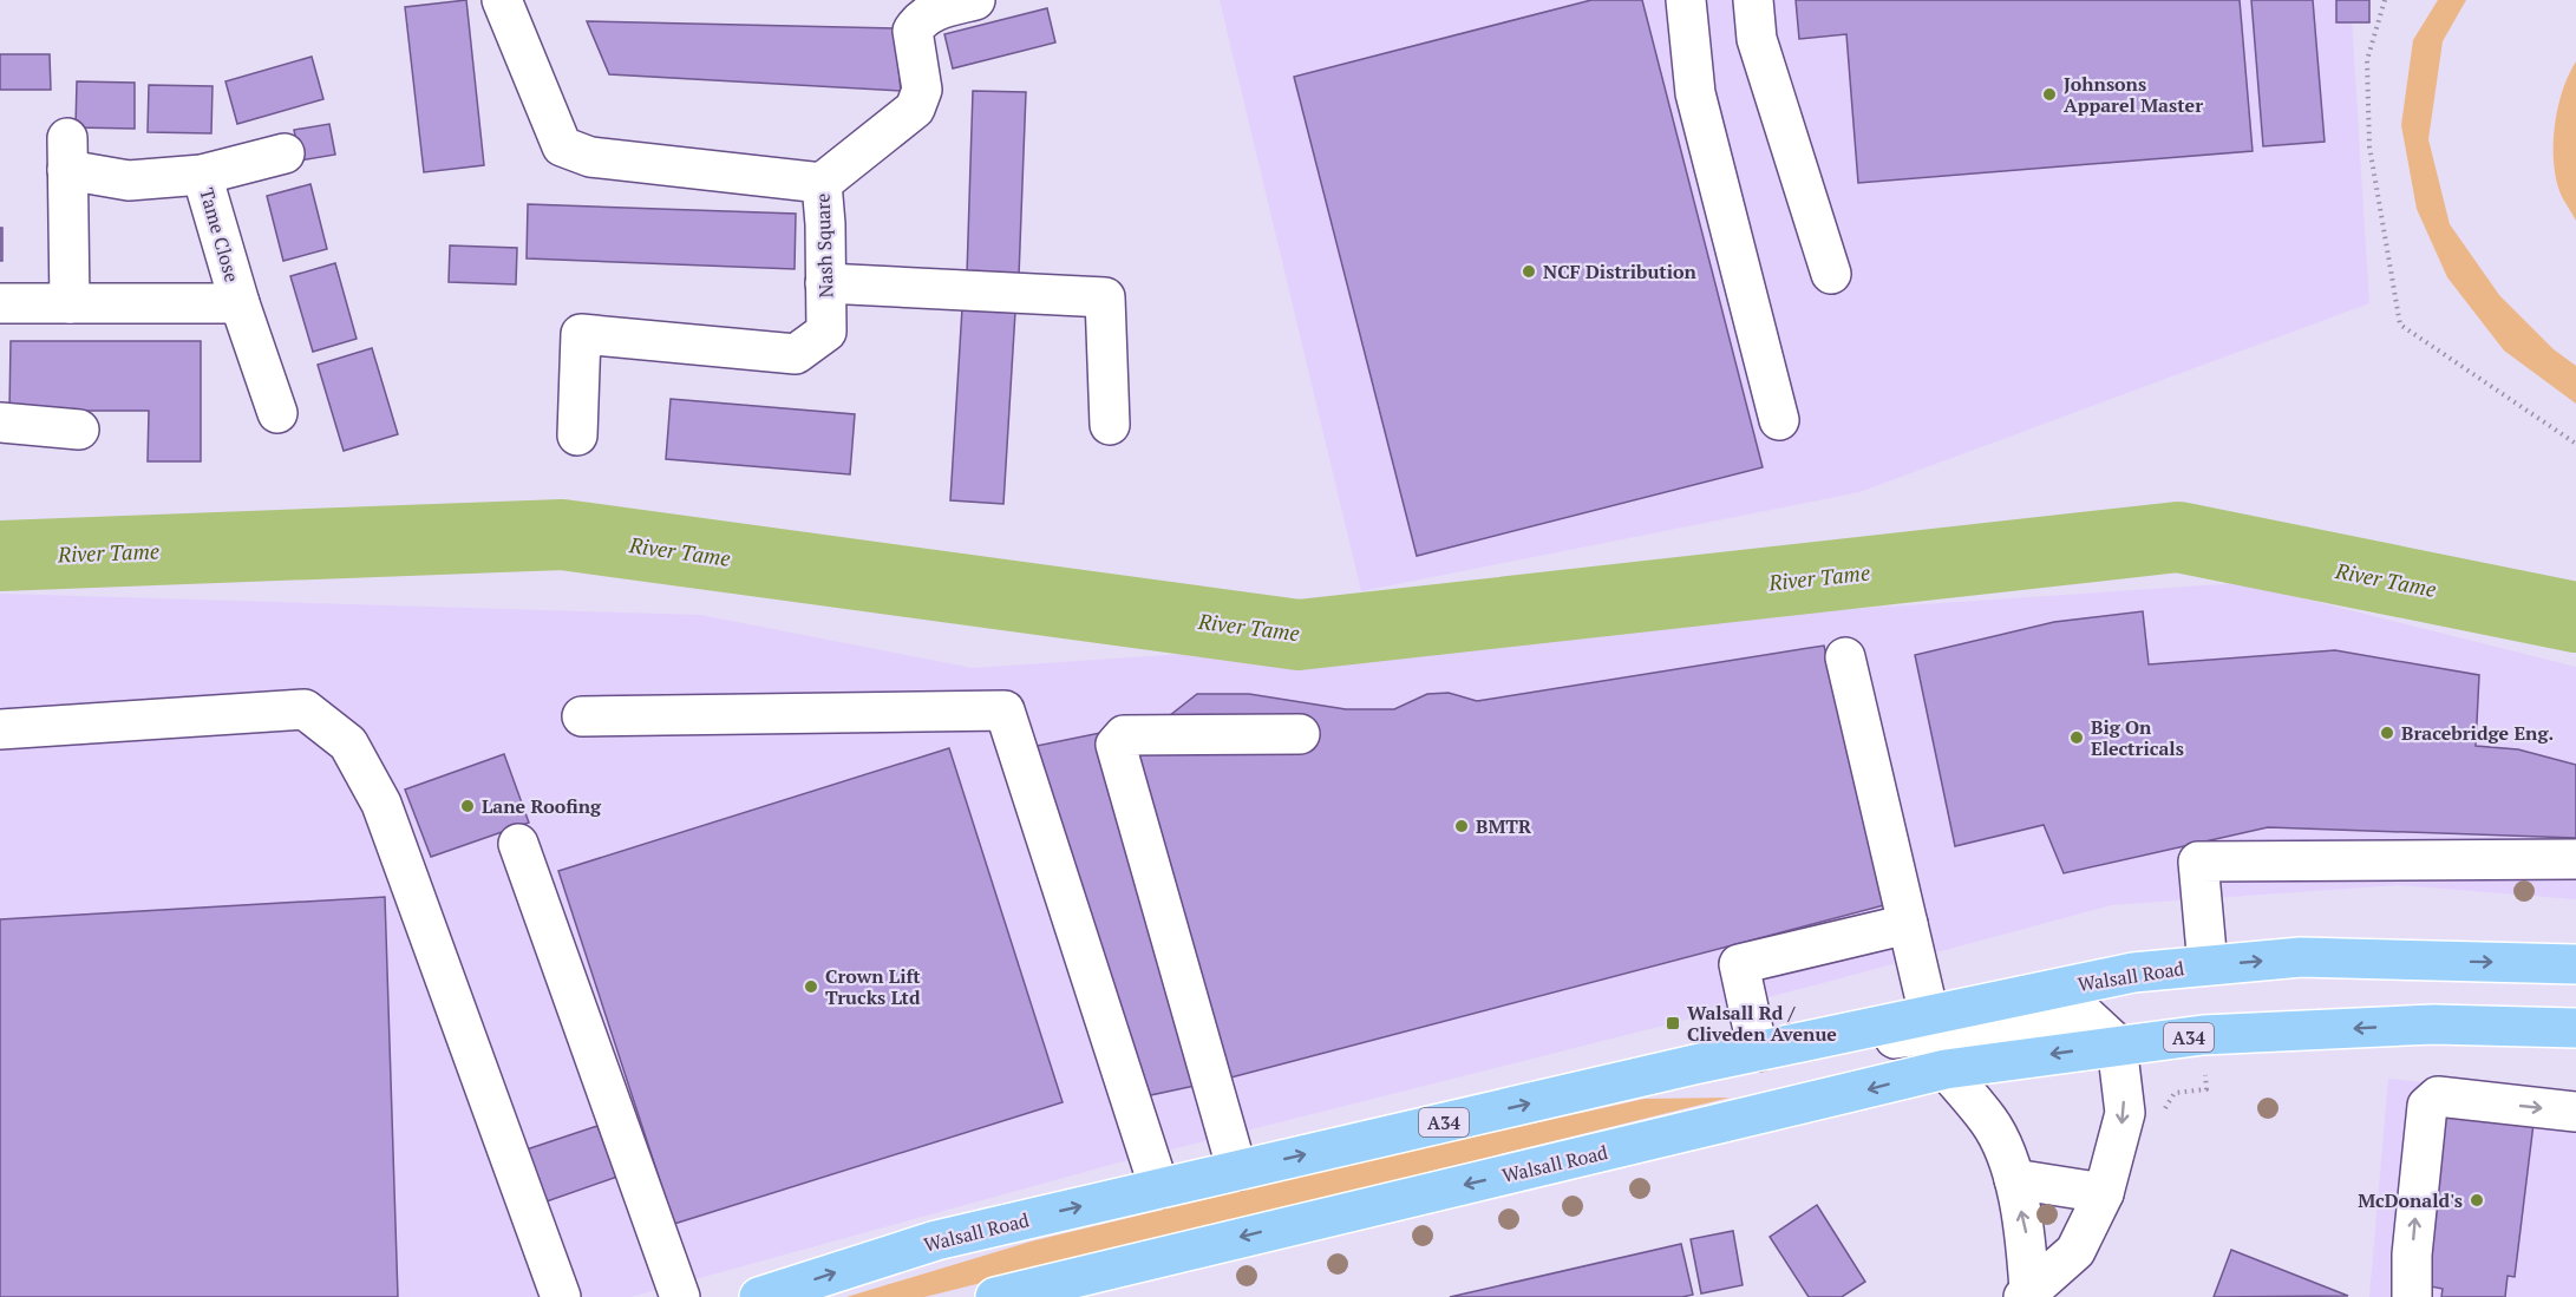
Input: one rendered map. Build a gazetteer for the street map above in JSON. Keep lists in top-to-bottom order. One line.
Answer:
{"streets":{"highway":["Walsall Road","A34"],"street":["Tame Close","Nash Square"]},"water":["River Tame"],"places":{"other":["Johnsons Apparel Master","NCF Distribution","Bracebridge Eng.","Big On Electricals","Lane Roofing","BMTR","Crown Lift Trucks Ltd","McDonald's"],"transit":["Walsall Rd / Cliveden Avenue"]}}
